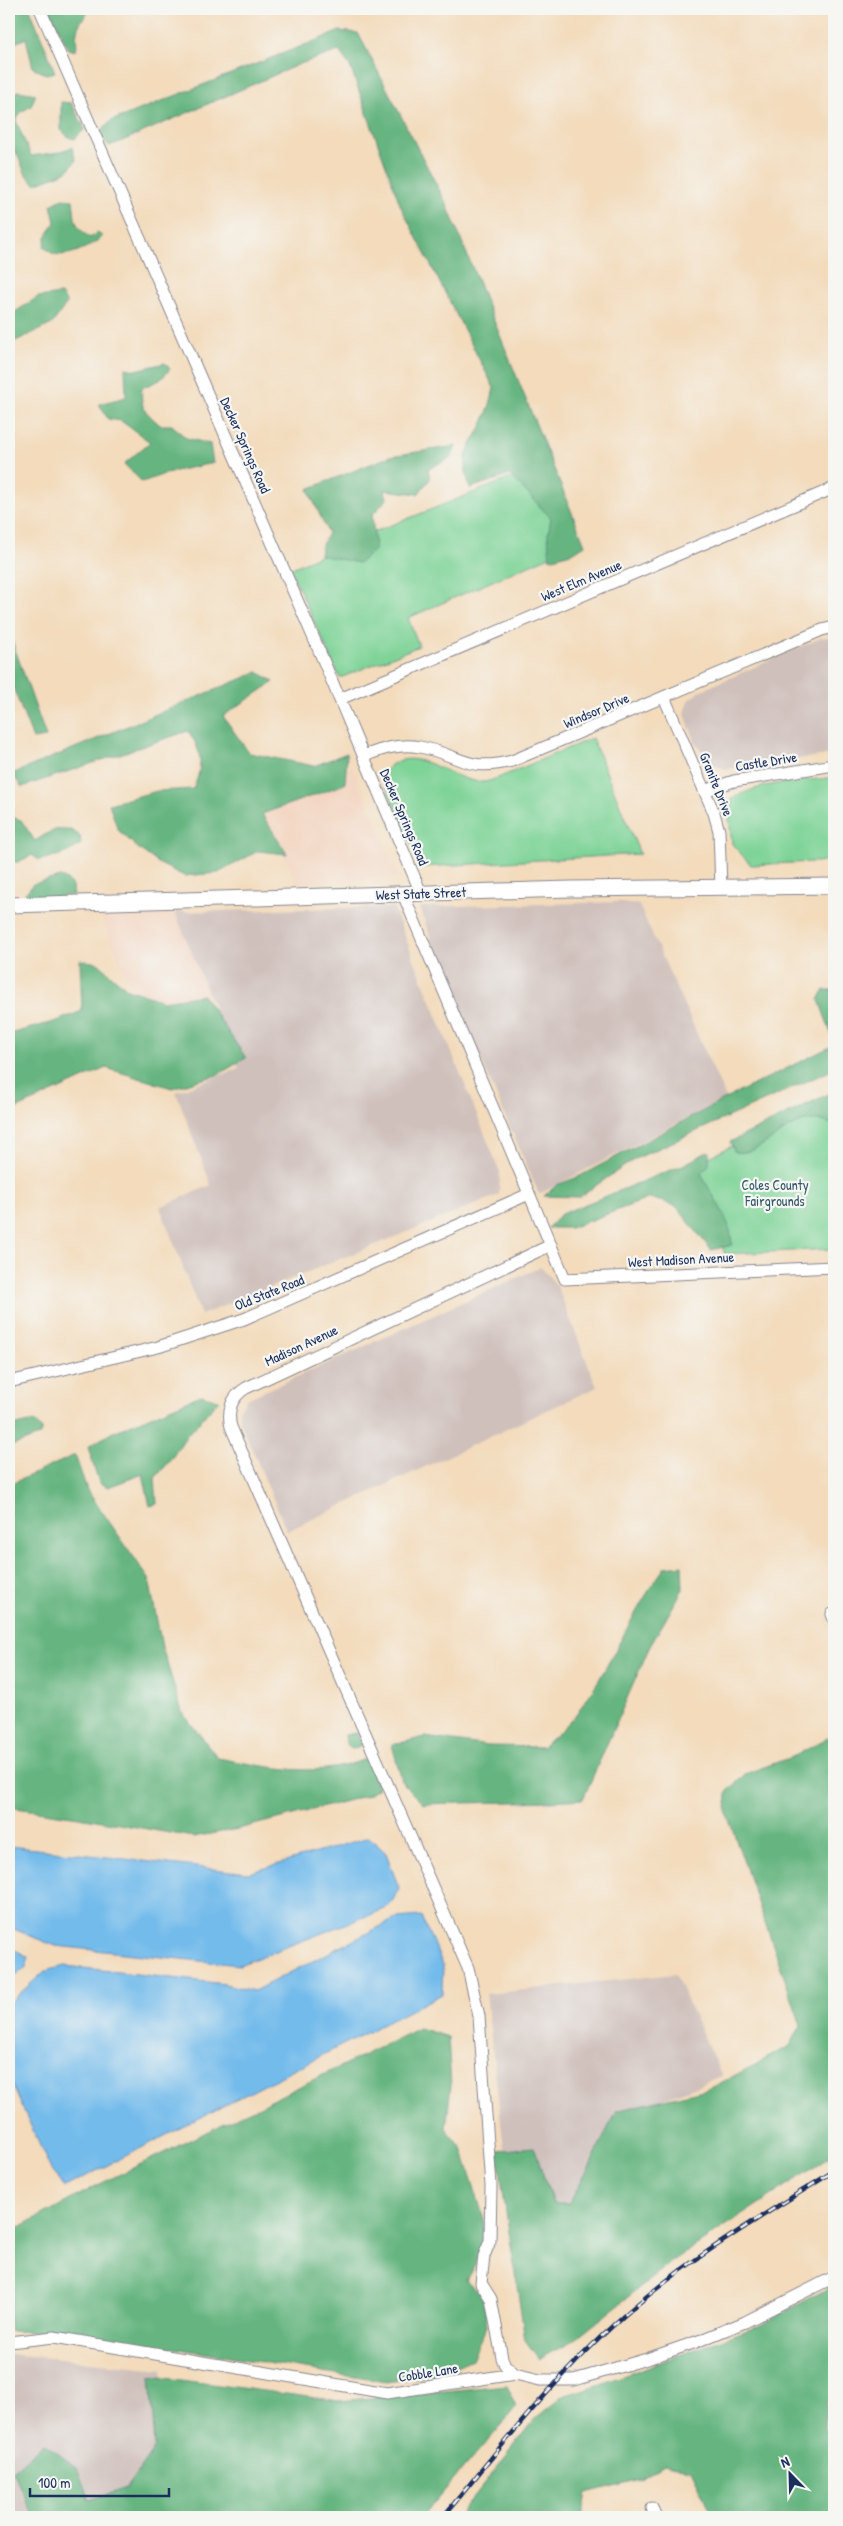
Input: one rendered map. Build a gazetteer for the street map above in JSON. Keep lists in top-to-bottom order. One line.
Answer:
{"streets":{"street":["Decker Springs Road","West Elm Avenue","Windsor Drive","Castle Drive","Granite Drive","West State Street","West Madison Avenue","Old State Road","Madison Avenue","Cobble Lane"]},"crossings":[["Decker Springs Road","West Elm Avenue"],["Decker Springs Road","Windsor Drive"],["Decker Springs Road","West State Street"],["Windsor Drive","Granite Drive"],["Castle Drive","Granite Drive"],["Granite Drive","West State Street"],["West Madison Avenue","Madison Avenue"],["Madison Avenue","Cobble Lane"]],"parks":["Coles County Fairgrounds"],"scale_bar":"100 m","north":"top left"}
